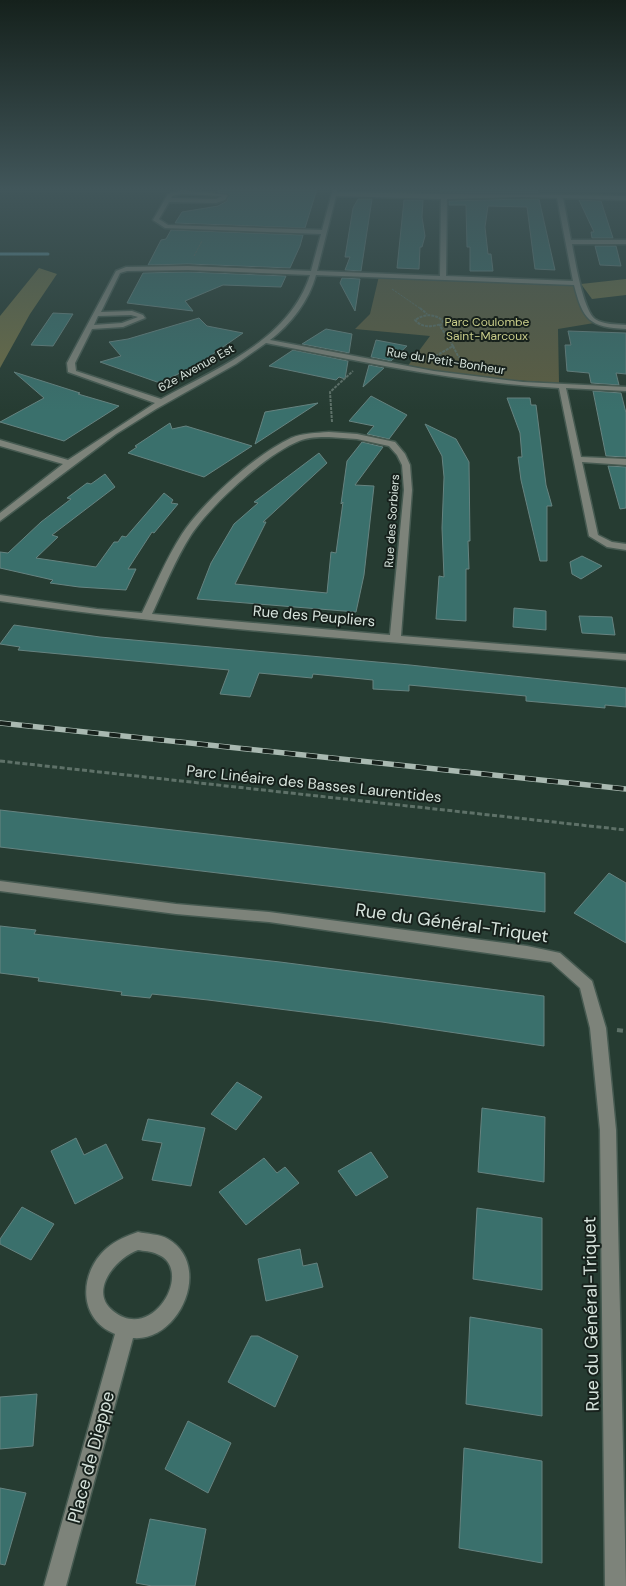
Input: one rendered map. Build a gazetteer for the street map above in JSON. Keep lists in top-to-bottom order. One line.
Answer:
{"streets":{"street":["Rue du Petit-Bonheur","62e Avenue Est","Rue des Sorbiers","Rue des Peupliers","Rue du Général-Triquet","Place de Dieppe"],"path":["Parc Linéaire des Basses Laurentides"]},"crossings":[["Rue du Petit-Bonheur","62e Avenue Est"],["Rue des Sorbiers","Rue des Peupliers"]],"parks":["Parc Coulombe Saint-Marcoux"]}
